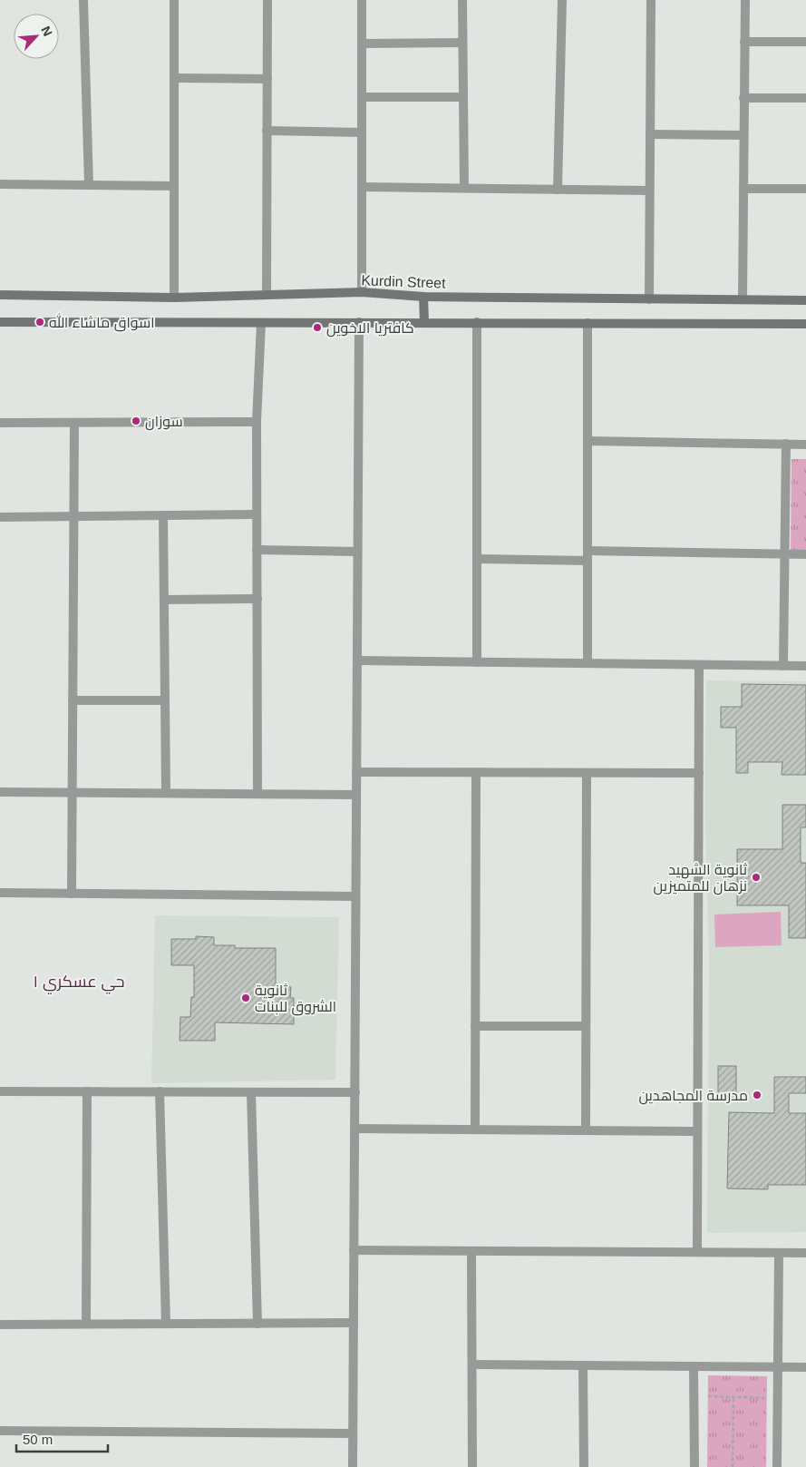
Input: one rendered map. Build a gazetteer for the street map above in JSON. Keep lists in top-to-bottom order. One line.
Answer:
{"streets":{"main road":["Kurdin Street"]},"districts":["حي عسكري ١"],"places":["اسواق ماشاء الله","كافتريا الاخوين","سوزان","ثانوية الشهيد نزهان للمتميزين","ثانوية الشروق للبنات","مدرسة المجاهدين"],"scale_bar":"50 m","north":"top right"}
